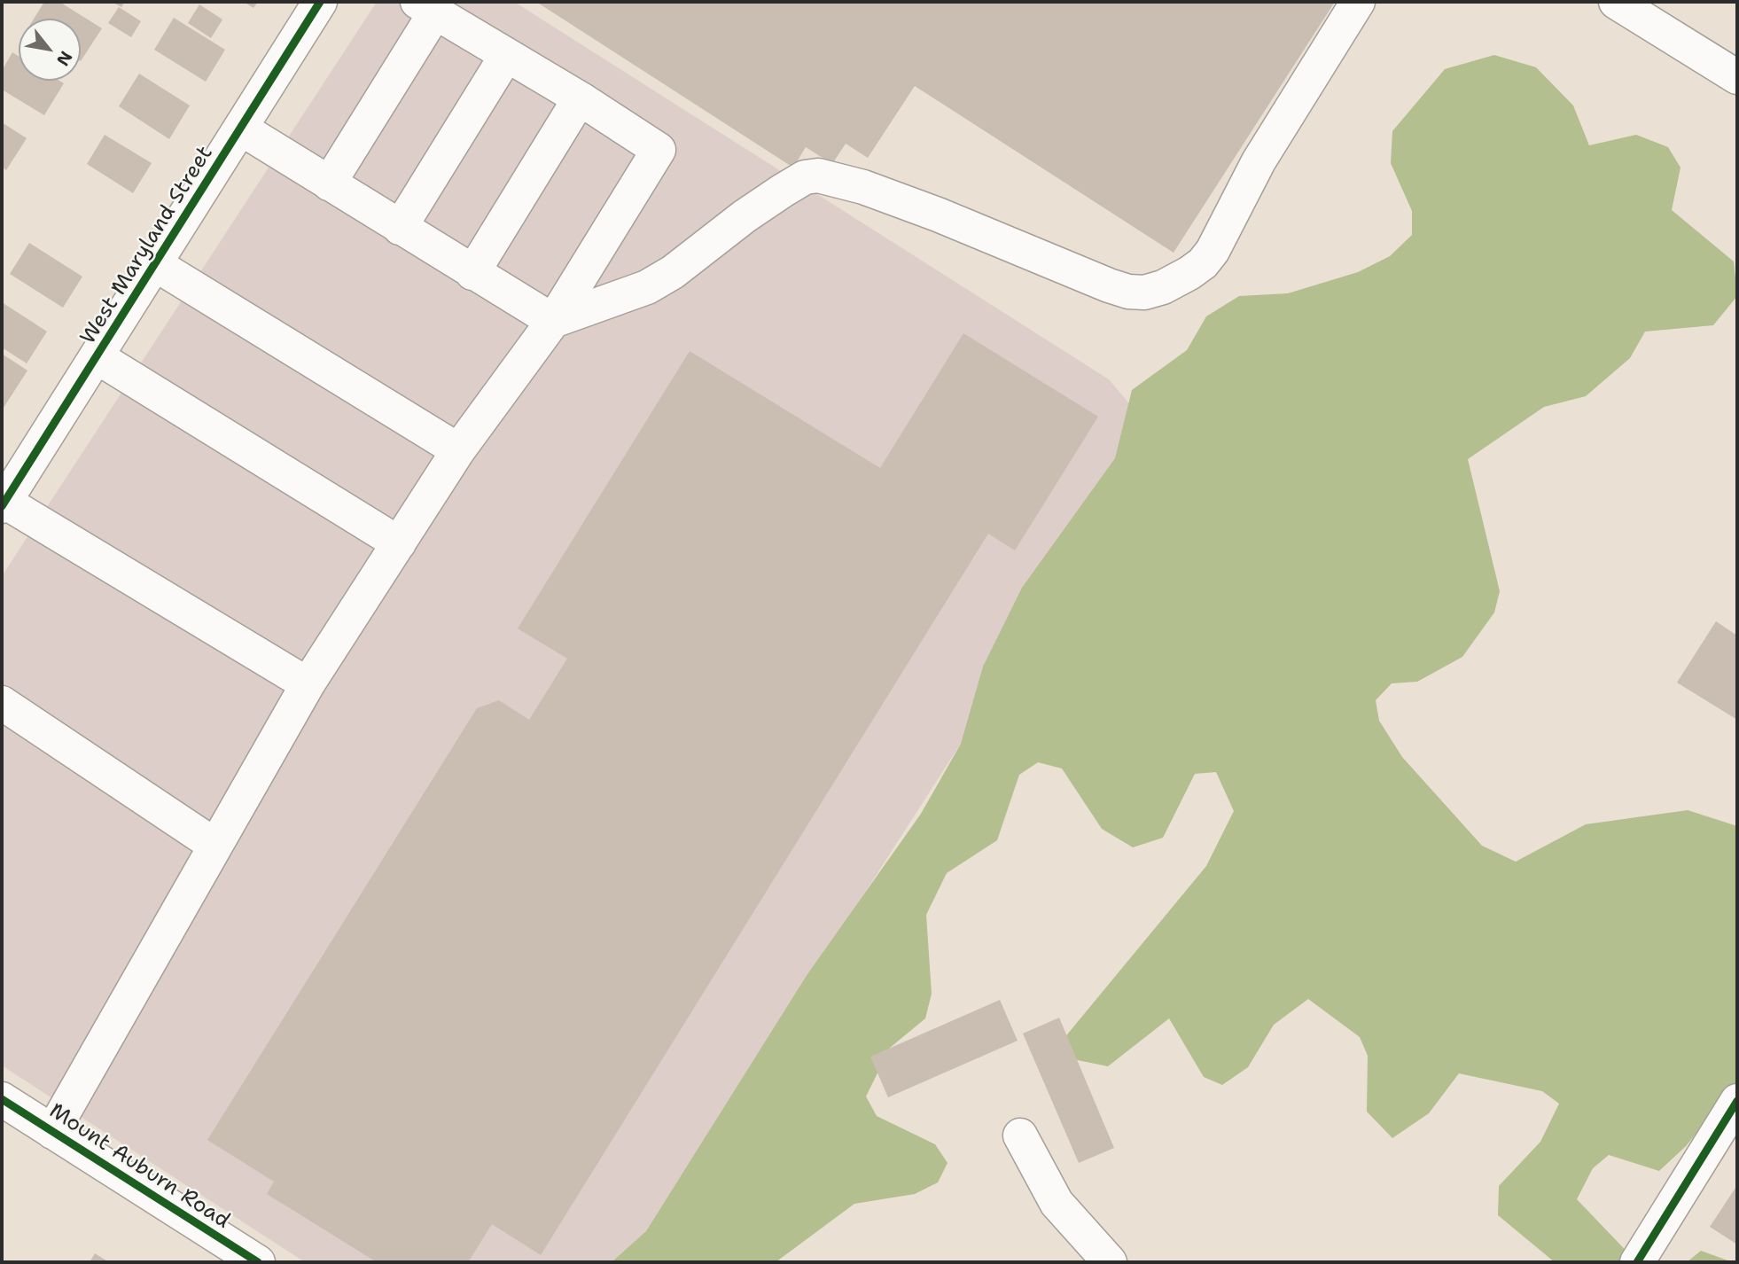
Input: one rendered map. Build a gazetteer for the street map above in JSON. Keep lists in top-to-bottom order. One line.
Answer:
{"streets":{"street":["West Maryland Street","Mount Auburn Road"]},"north":"bottom right"}
